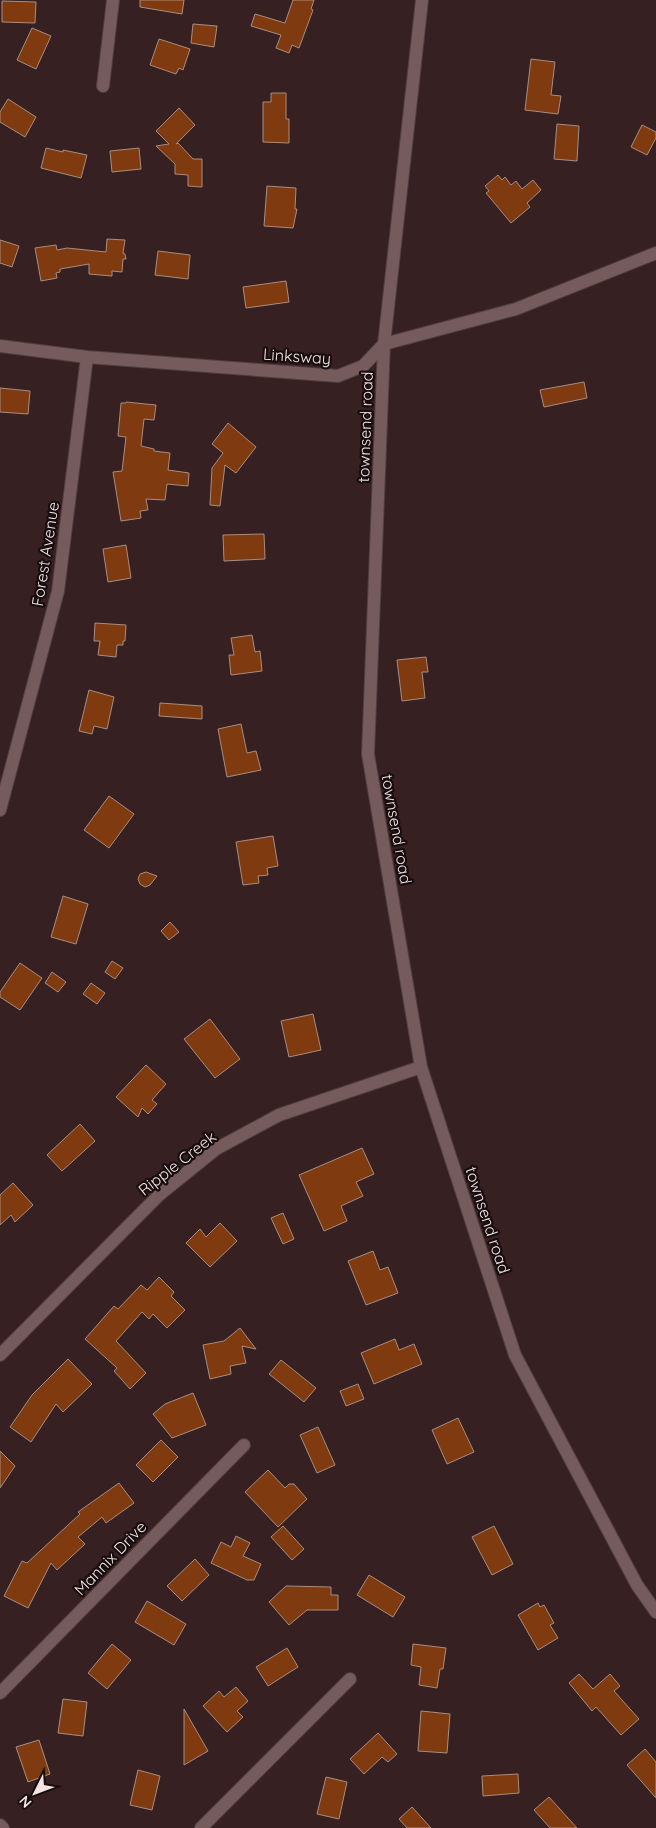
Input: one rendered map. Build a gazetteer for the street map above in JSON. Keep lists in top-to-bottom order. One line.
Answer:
{"streets":{"street":["Linksway","townsend road","Forest Avenue","Ripple Creek","Mannix Drive"]},"crossings":[["Linksway","townsend road"],["Linksway","Forest Avenue"],["townsend road","Ripple Creek"]],"north":"bottom left"}
